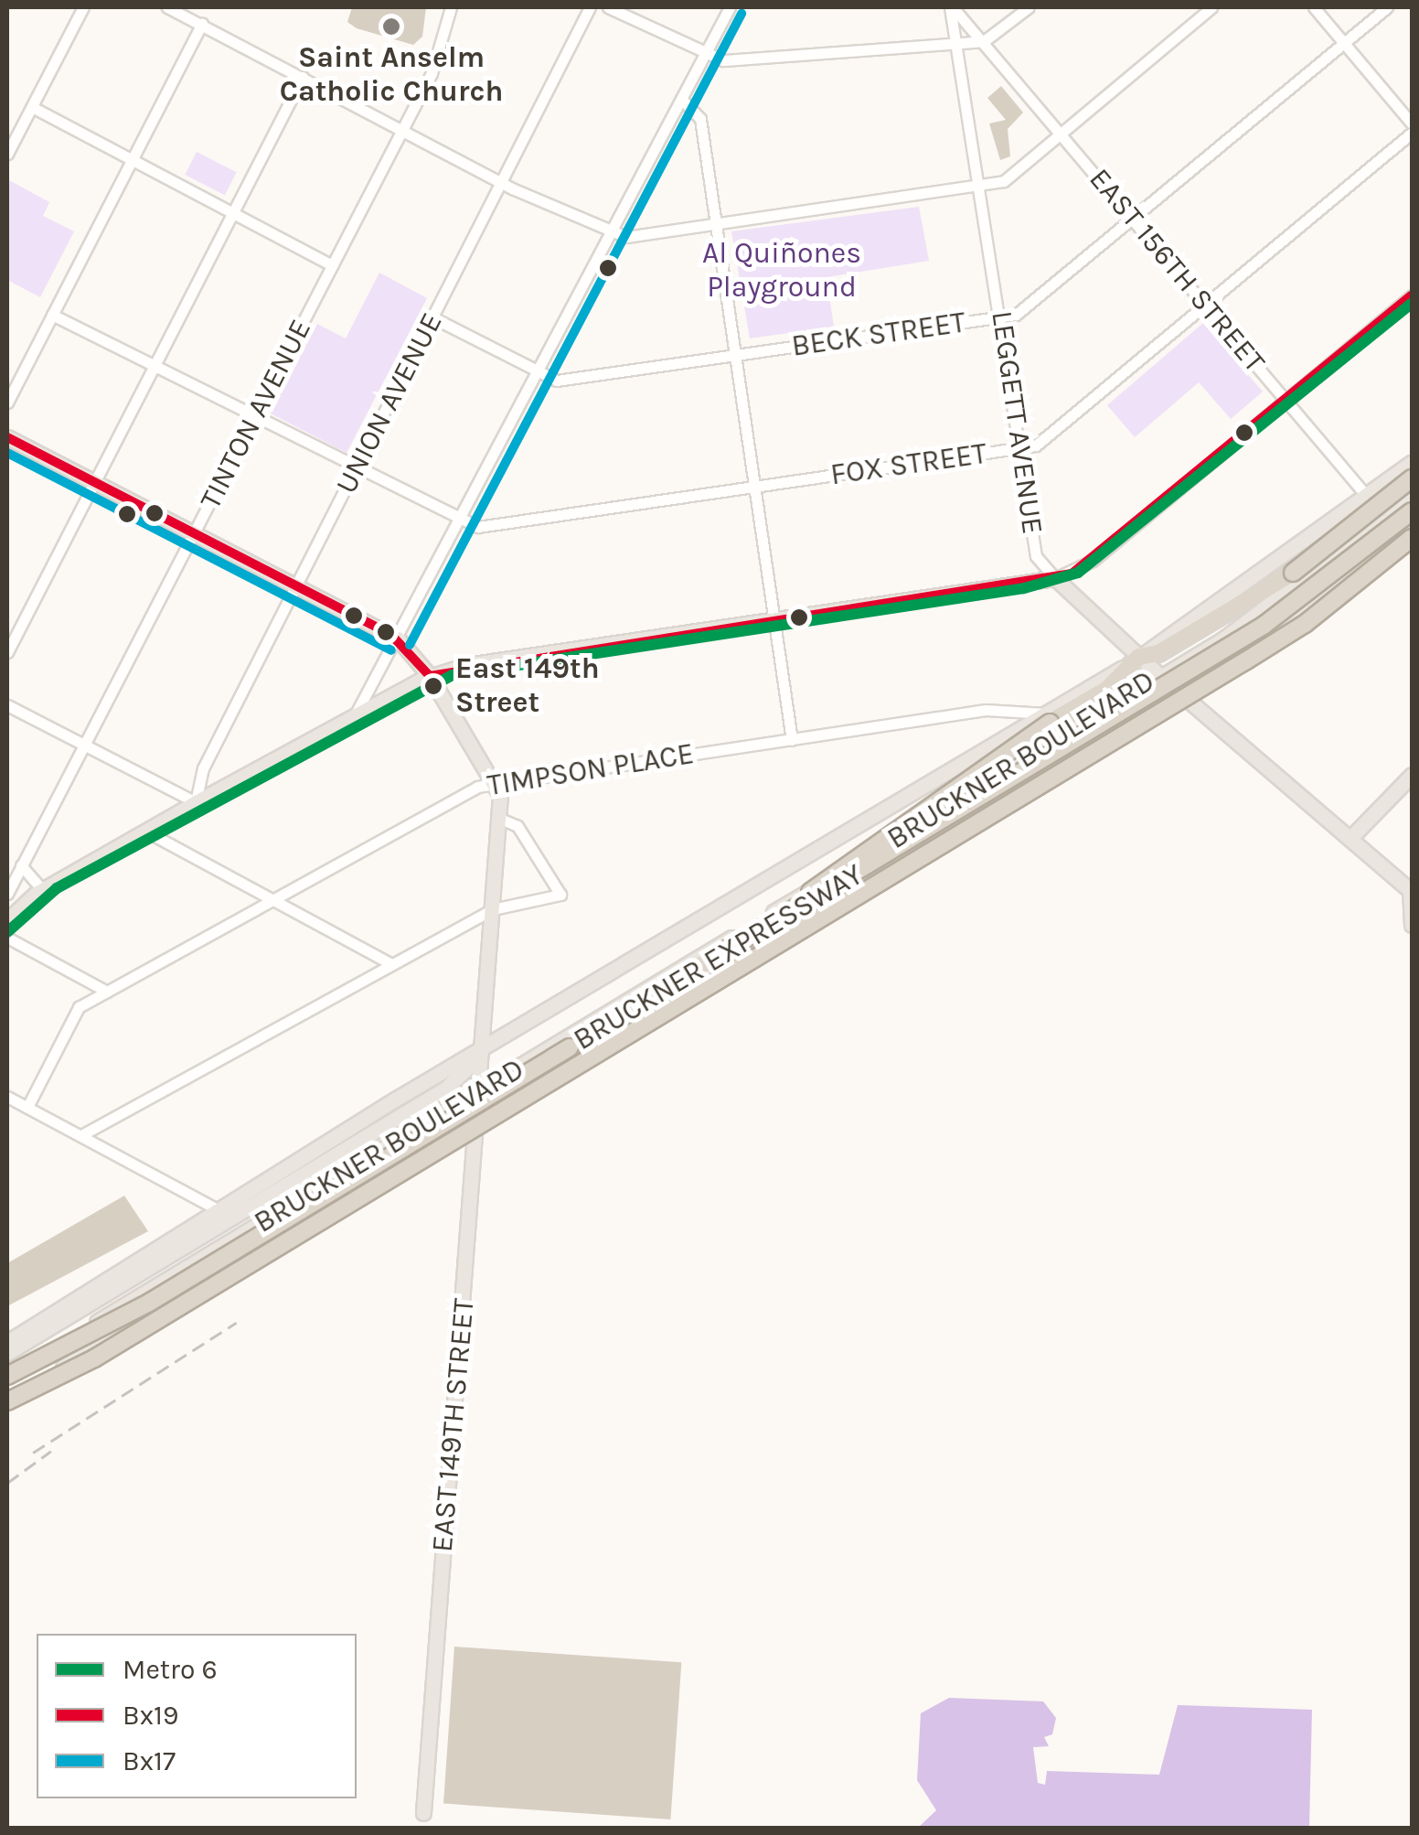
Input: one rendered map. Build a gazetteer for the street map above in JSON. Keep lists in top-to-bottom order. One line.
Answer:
{"streets":{"highway":["BRUCKNER EXPRESSWAY"],"main road":["LEGGETT AVENUE","BRUCKNER BOULEVARD","EAST 149TH STREET"],"street":["EAST 156TH STREET","BECK STREET","UNION AVENUE","TINTON AVENUE","FOX STREET","TIMPSON PLACE"]},"crossings":[["EAST 156TH STREET","BECK STREET"],["EAST 156TH STREET","LEGGETT AVENUE"],["EAST 156TH STREET","FOX STREET"],["EAST 156TH STREET","BRUCKNER BOULEVARD"],["EAST 156TH STREET","BRUCKNER EXPRESSWAY"],["BECK STREET","UNION AVENUE"],["BECK STREET","LEGGETT AVENUE"],["UNION AVENUE","EAST 149TH STREET"],["TINTON AVENUE","EAST 149TH STREET"],["LEGGETT AVENUE","FOX STREET"],["LEGGETT AVENUE","BRUCKNER BOULEVARD"],["BRUCKNER BOULEVARD","TIMPSON PLACE"],["BRUCKNER BOULEVARD","BRUCKNER EXPRESSWAY"],["BRUCKNER BOULEVARD","EAST 149TH STREET"],["TIMPSON PLACE","EAST 149TH STREET"]],"parks":["Al Quiñones Playground"],"places":["Saint Anselm Catholic Church","East 149th Street"],"lines":["transit line Bx17","transit line Bx19","metro line 6"],"legend":["Metro 6","Bx19","Bx17"]}
